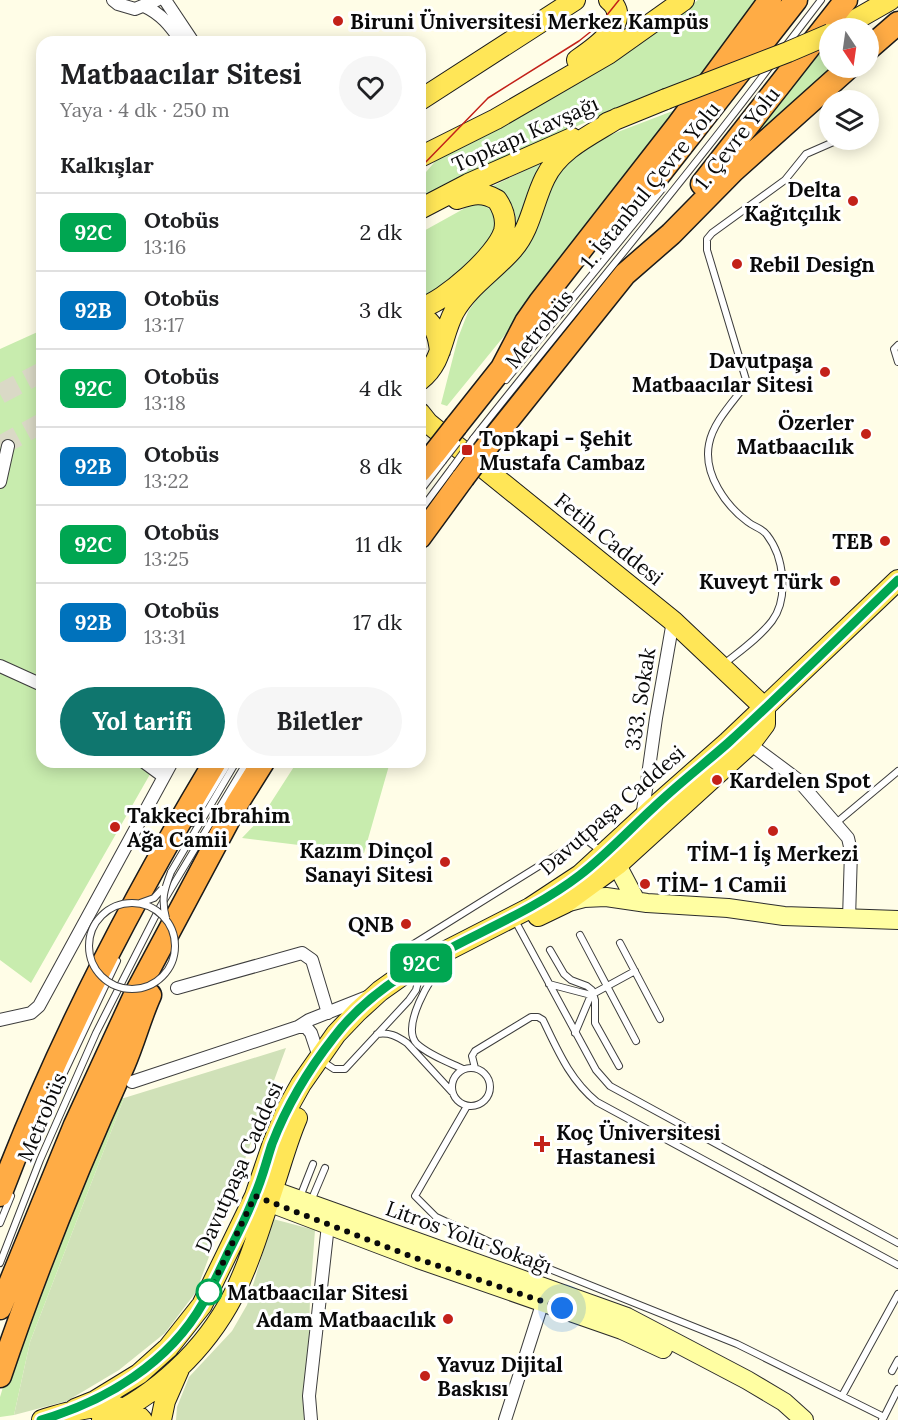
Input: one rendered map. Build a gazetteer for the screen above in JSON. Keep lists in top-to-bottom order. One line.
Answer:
{"streets":{"highway":["1. Çevre Yolu","1. İstanbul Çevre Yolu"],"main road":["Topkapı Kavşağı","Fetih Caddesi","Davutpaşa Caddesi","Litros Yolu Sokağı"],"street":["333. Sokak"],"lane":["Metrobüs"]},"crossings":[["1. İstanbul Çevre Yolu","Metrobüs"],["Fetih Caddesi","333. Sokak"],["Fetih Caddesi","Davutpaşa Caddesi"],["333. Sokak","Davutpaşa Caddesi"],["Davutpaşa Caddesi","Litros Yolu Sokağı"]],"places":{"other":["Biruni Üniversitesi Merkez Kampüs","Delta Kağıtçılık","Rebil Design","Davutpaşa Matbaacılar Sitesi","Özerler Matbaacılık","TEB","Kuveyt Türk","Kardelen Spot","Takkeci Ibrahim Ağa Camii","TİM-1 İş Merkezi","Kazım Dinçol Sanayi Sitesi","TİM- 1 Camii","QNB","Matbaacılar Sitesi","Adam Matbaacılık","Yavuz Dijital Baskısı"],"transit":["Topkapi - Şehit Mustafa Cambaz"],"health":["Koç Üniversitesi Hastanesi"]},"lines":["bus line 92C"],"north":"bottom","page":{"on_map":"92C","heading":[["Matbaacılar Sitesi","Yaya · 4 dk · 250 m"],"Kalkışlar"],"list":[{"mark":"92C","name":"Otobüs","note":"13:16","value":"2 dk"},{"mark":"92B","name":"Otobüs","note":"13:17","value":"3 dk"},{"mark":"92C","name":"Otobüs","note":"13:18","value":"4 dk"},{"mark":"92B","name":"Otobüs","note":"13:22","value":"8 dk"},{"mark":"92C","name":"Otobüs","note":"13:25","value":"11 dk"},{"mark":"92B","name":"Otobüs","note":"13:31","value":"17 dk"}],"buttons":["Yol tarifi","Biletler"]}}
